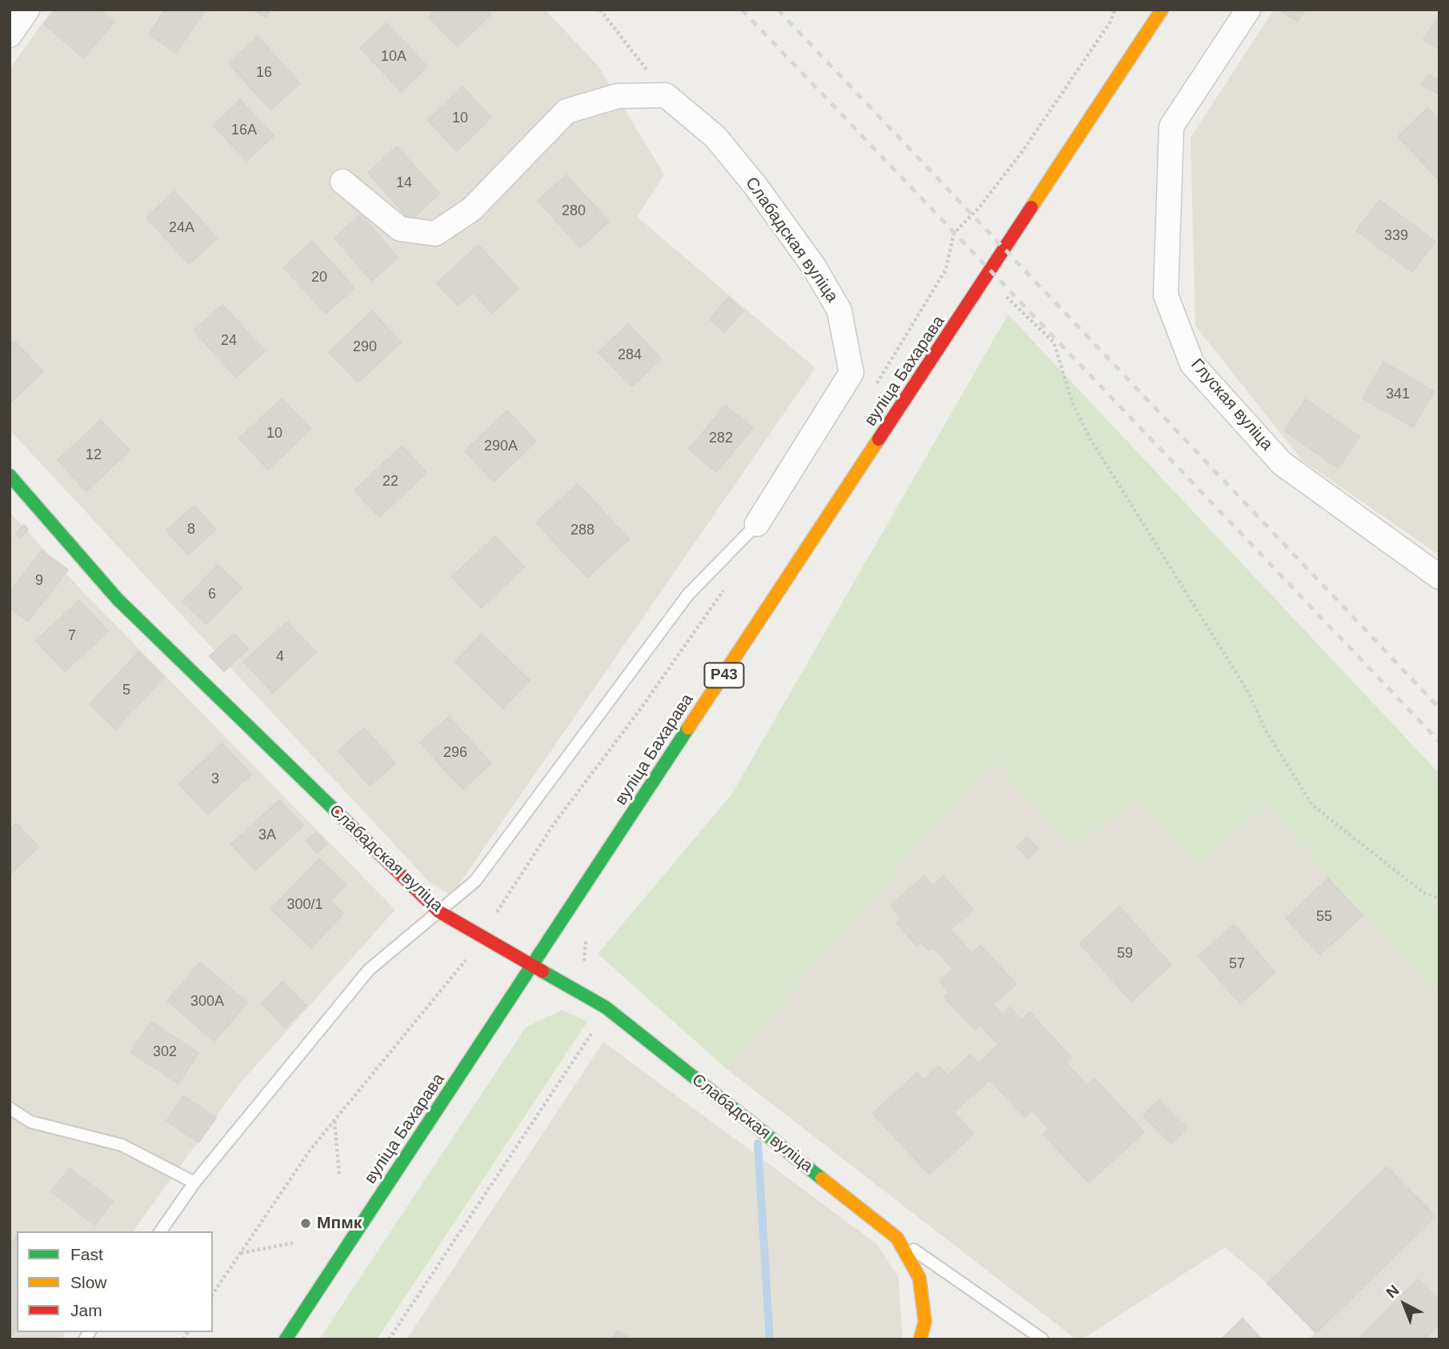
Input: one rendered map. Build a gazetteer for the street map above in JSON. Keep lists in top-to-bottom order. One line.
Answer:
{"streets":{"main road":["Слабадская вуліца","вуліца Бахарава","Р43"],"street":["Глуская вуліца"]},"crossings":[["Слабадская вуліца","вуліца Бахарава"]],"places":["Мпмк"],"house_numbers":["10А","16","10","16А","14","280","24А","339","20","24","290","284","341","10","282","290А","12","22","8","288","9","6","7","4","5","296","3","3А","300/1","55","59","57","300А","302"],"legend":["Fast","Slow","Jam"],"north":"top left"}
